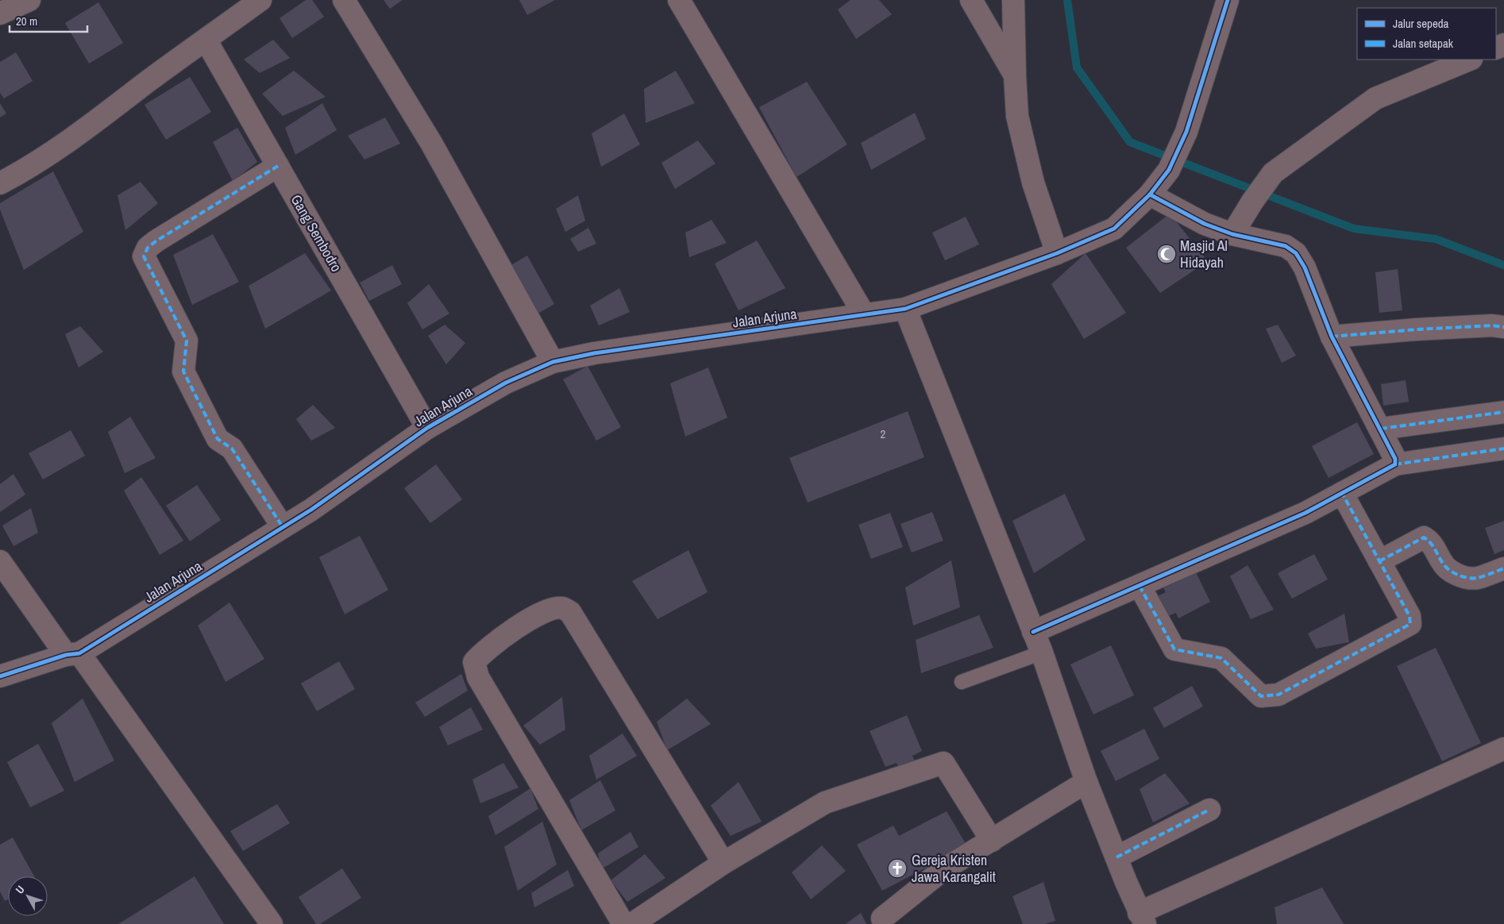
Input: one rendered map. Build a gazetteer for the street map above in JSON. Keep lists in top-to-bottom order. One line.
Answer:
{"streets":{"street":["Gang Sembodro","Jalan Arjuna"]},"crossings":[["Gang Sembodro","Jalan Arjuna"]],"places":{"mosque":["Masjid Al Hidayah"],"church":["Gereja Kristen Jawa Karangalit"]},"house_numbers":["2"],"legend":["Jalur sepeda","Jalan setapak"],"scale_bar":"20 m","north":"top left"}
